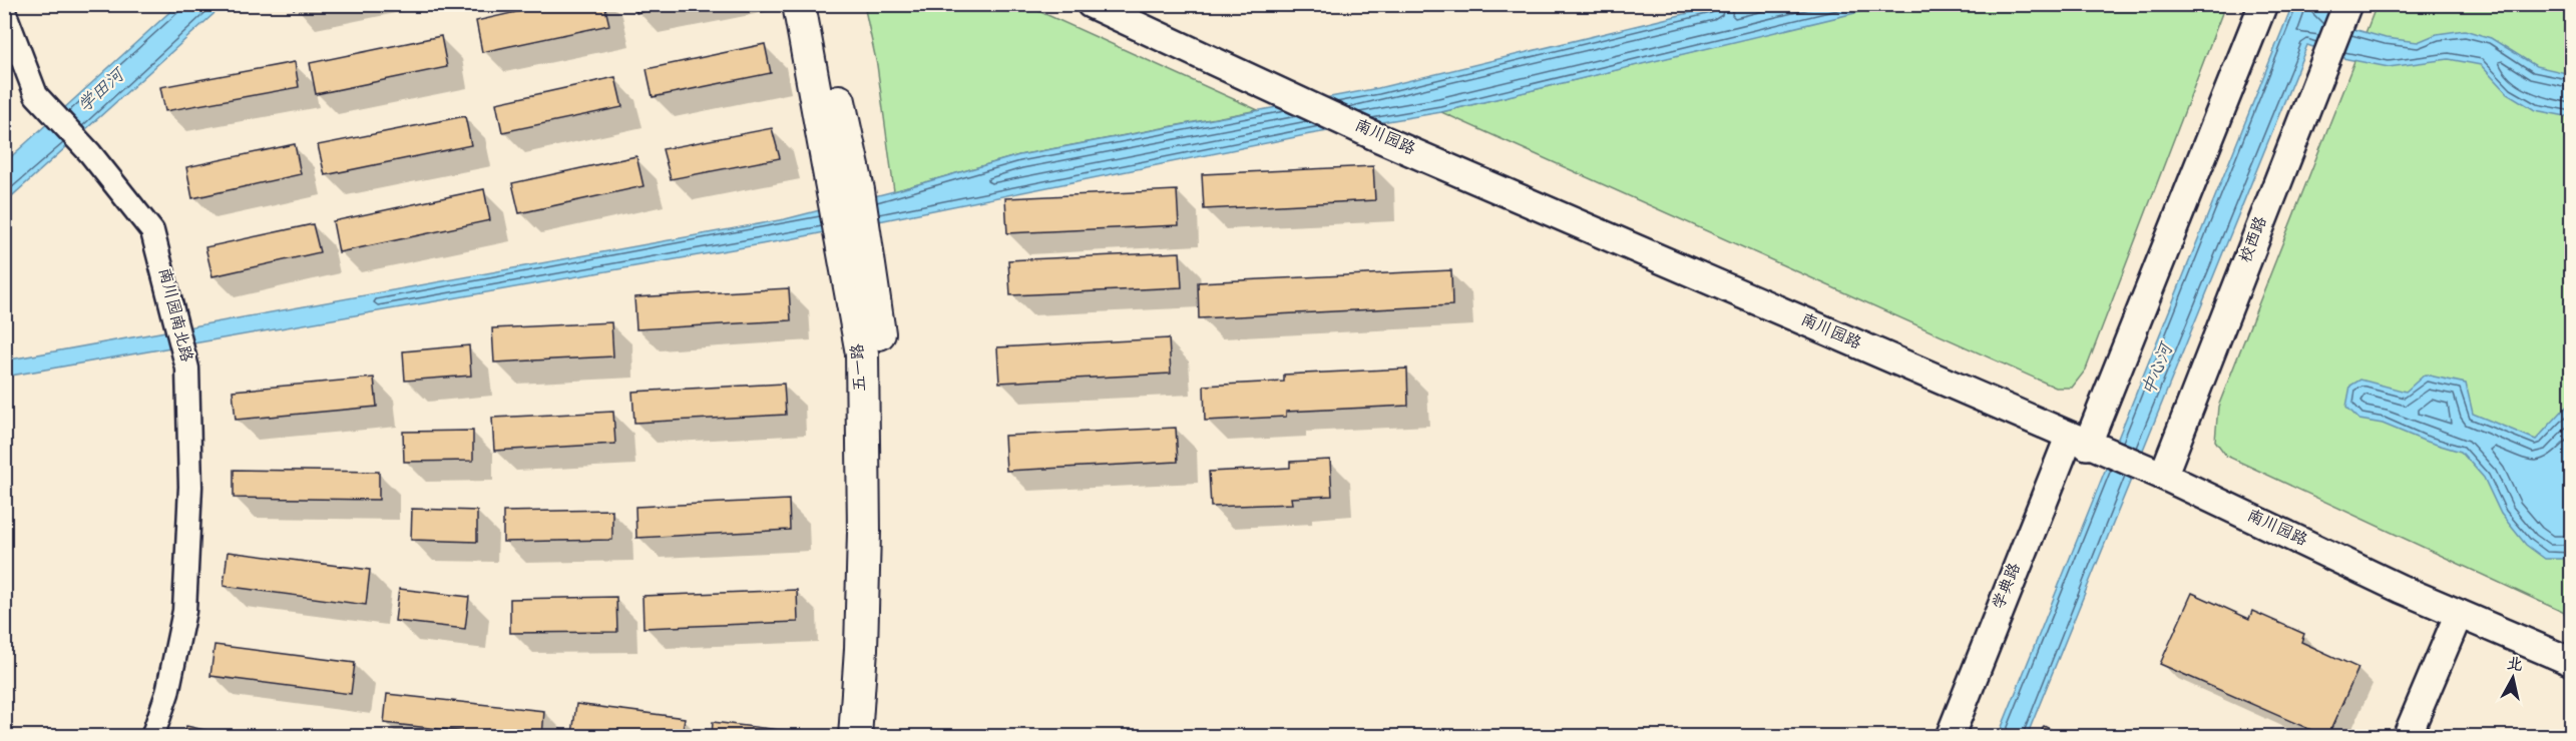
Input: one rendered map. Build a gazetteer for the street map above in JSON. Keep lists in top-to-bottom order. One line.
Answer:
{"streets":{"main road":["五一路"],"street":["南川园路","校西路","南川园南北路","学典路"]},"crossings":[["南川园路","校西路"],["南川园路","学典路"]],"water":["学田河","中心河"],"north":"top"}
